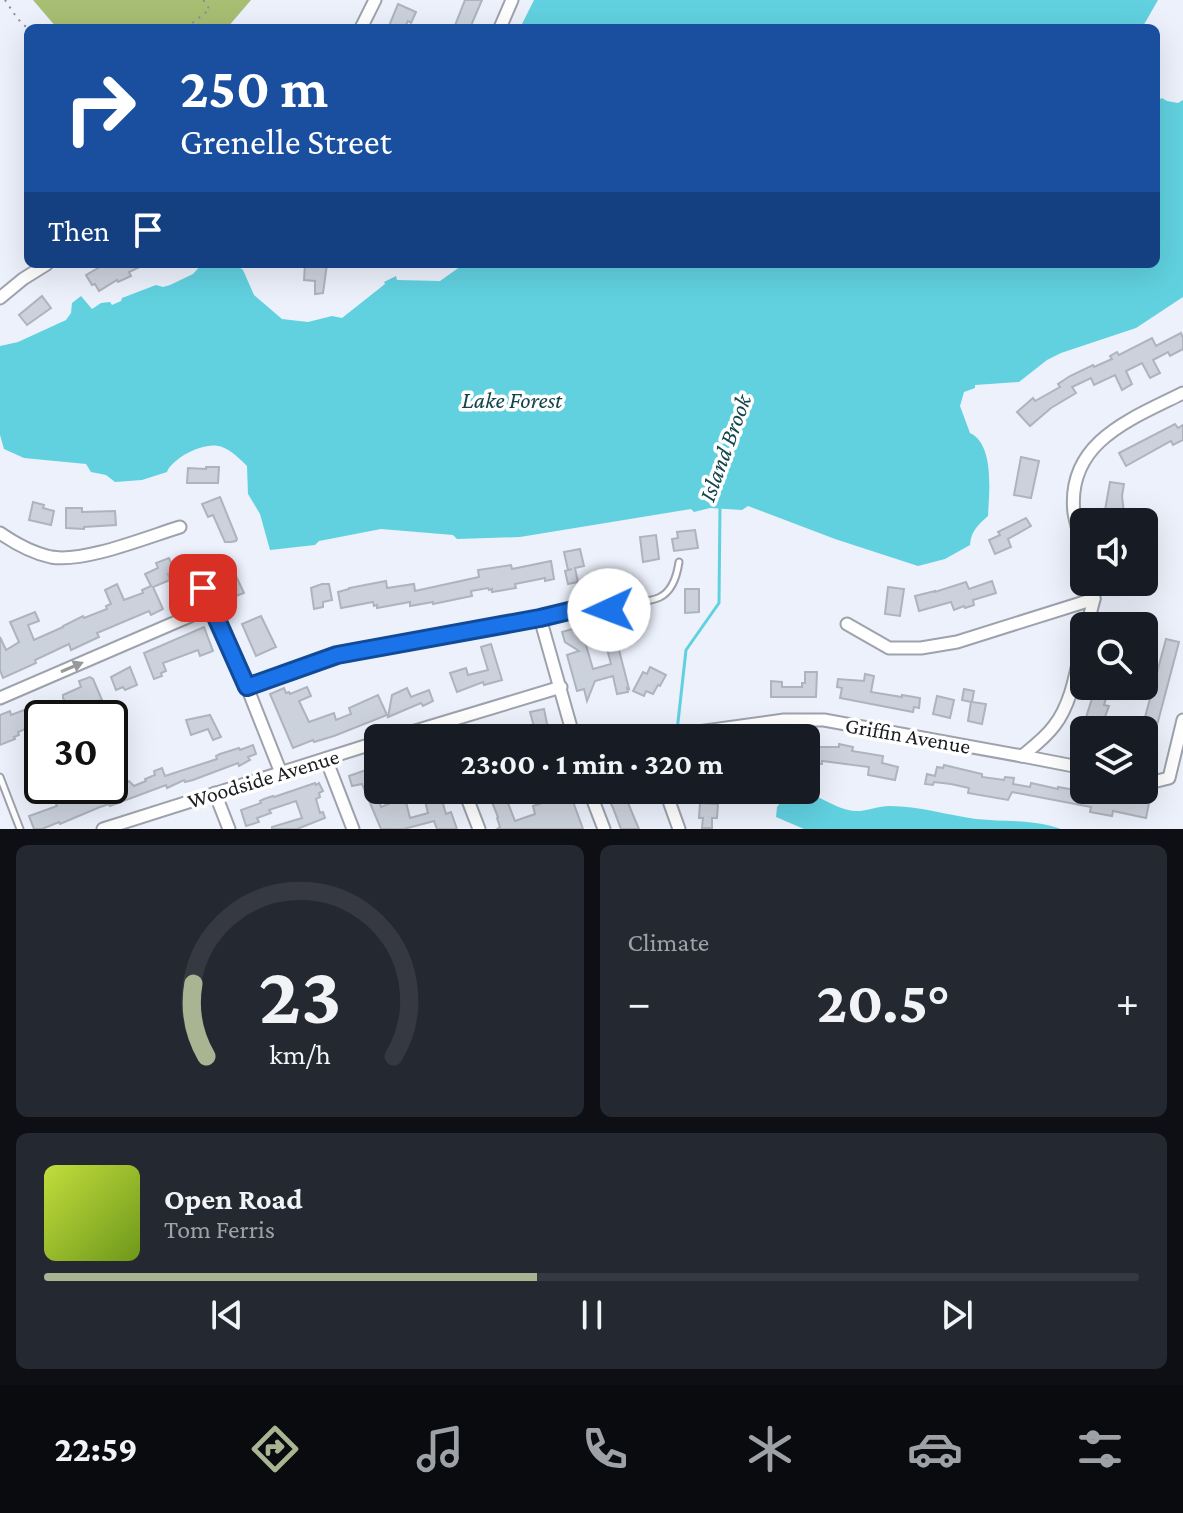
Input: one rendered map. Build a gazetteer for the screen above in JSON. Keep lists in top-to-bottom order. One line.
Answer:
{"streets":{"street":["Griffin Avenue","Woodside Avenue"]},"water":["Lake Forest","Island Brook"],"page":{"turn":["250 m","Grenelle Street"],"then":"Then","limit":"30","trip":"23:00 · 1 min · 320 m","tile":"Climate","heat":["−","20.5°","+"],"song":["Open Road","Tom Ferris"],"tabs":"22:59","gauge":["23","km/h"]}}
